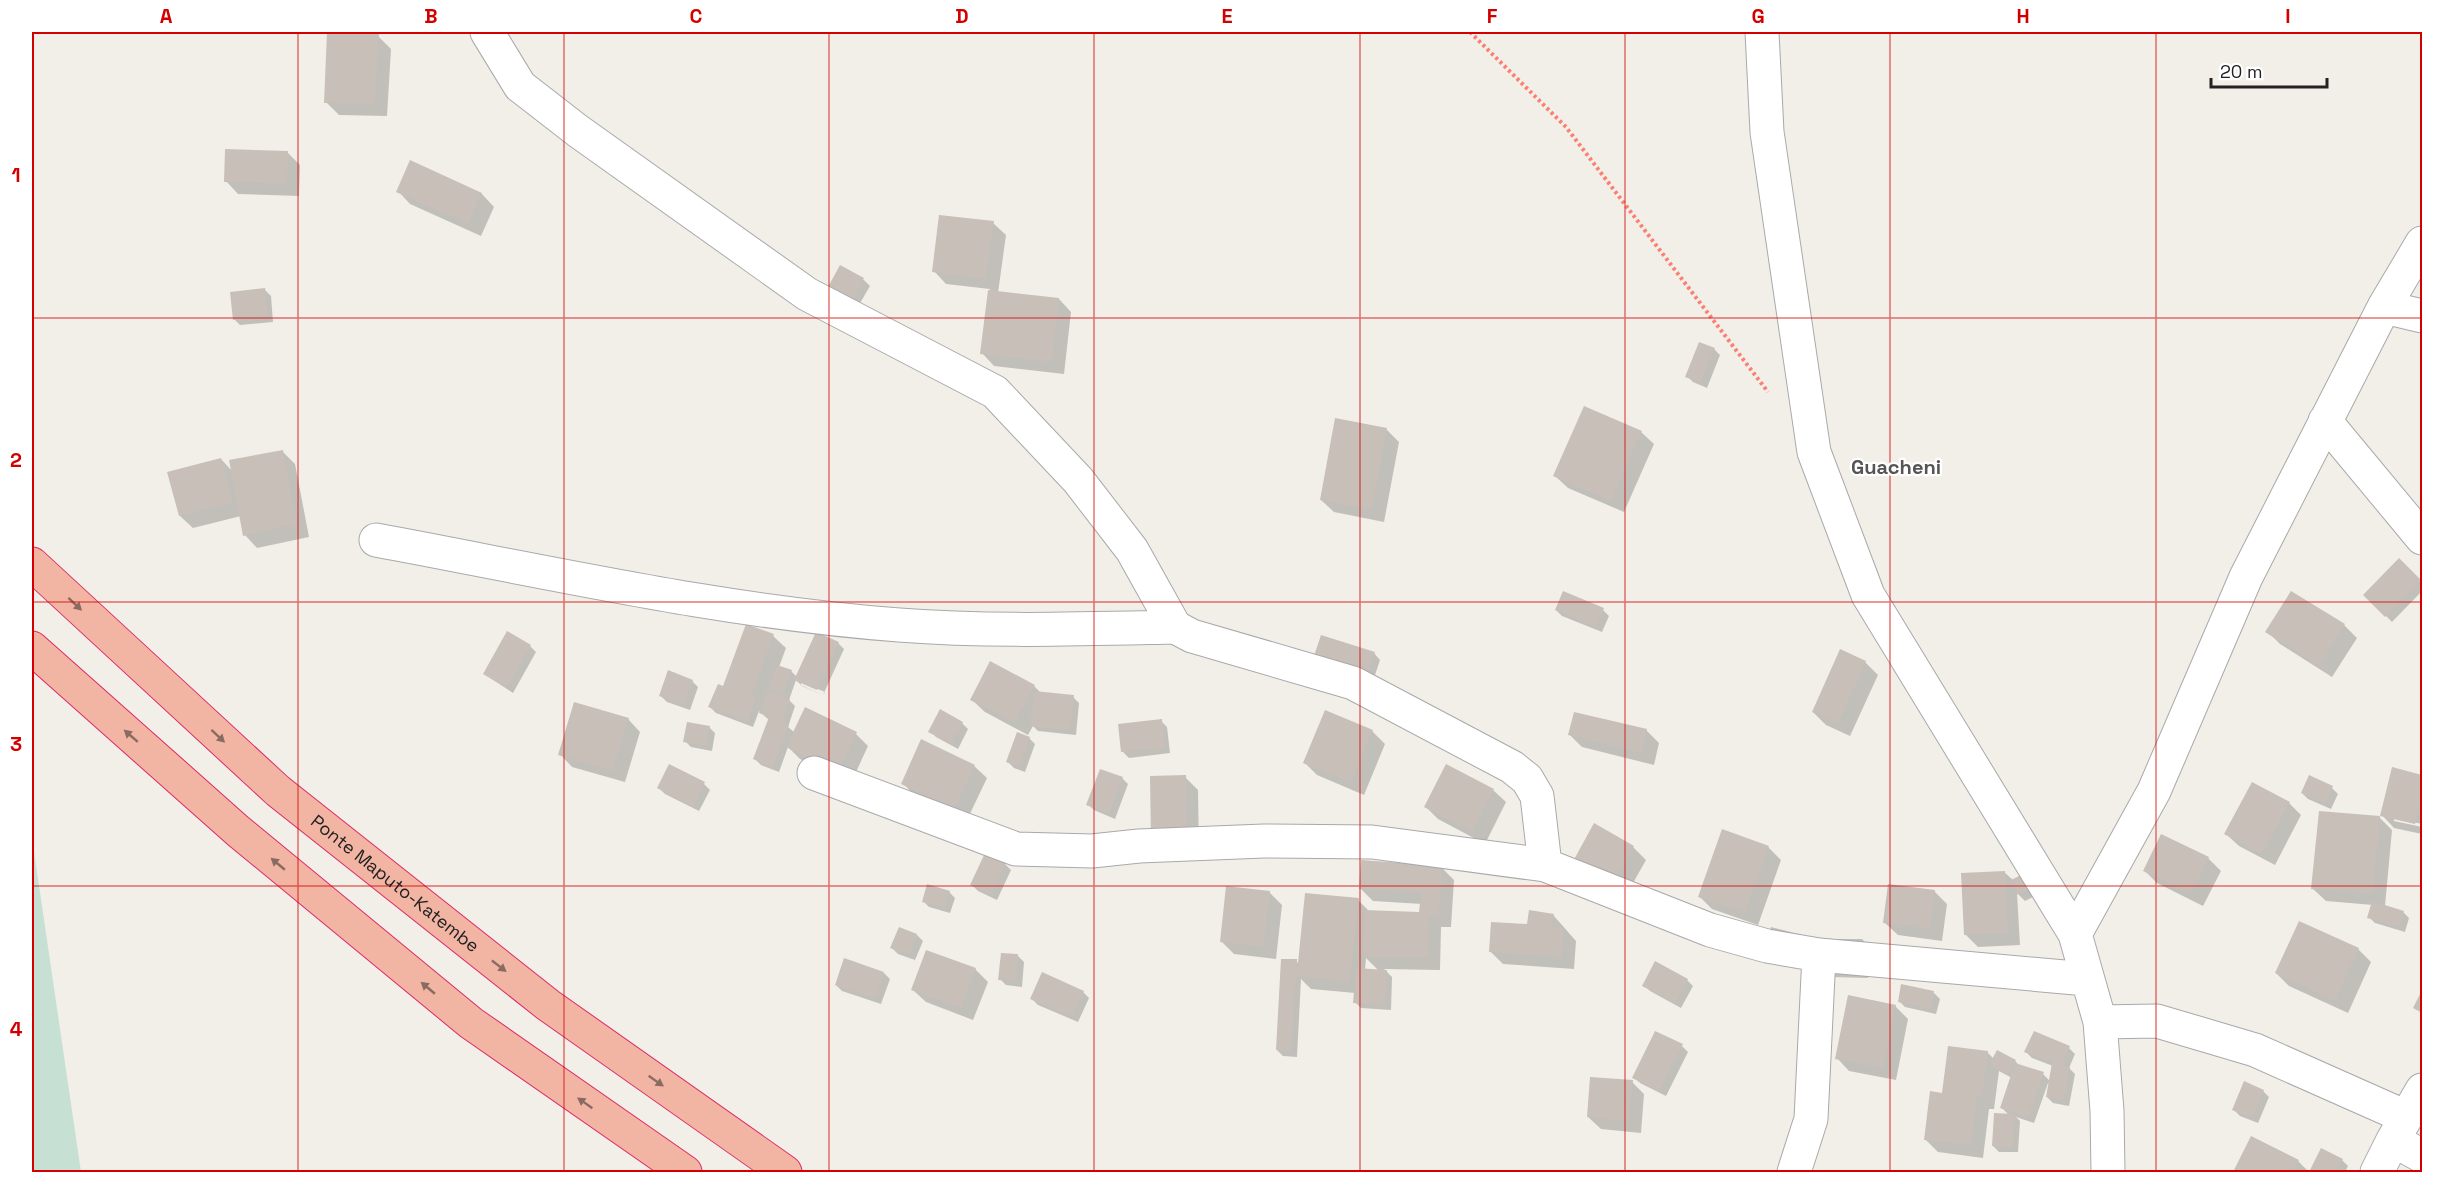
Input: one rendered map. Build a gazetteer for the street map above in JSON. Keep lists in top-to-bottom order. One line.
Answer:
{"streets":{"highway":["Ponte Maputo-Katembe"]},"districts":["Guacheni"],"scale_bar":"20 m","grid":{"columns":["A","B","C","D","E","F","G","H","I"],"rows":["1","2","3","4"]}}
